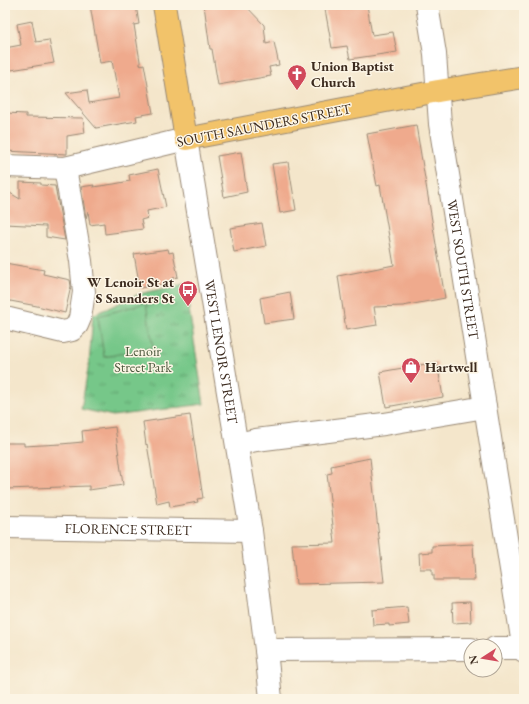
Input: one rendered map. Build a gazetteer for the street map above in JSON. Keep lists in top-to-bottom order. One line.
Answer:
{"streets":{"main road":["SOUTH SAUNDERS STREET","WEST LENOIR STREET"],"street":["WEST SOUTH STREET","FLORENCE STREET"]},"crossings":[["SOUTH SAUNDERS STREET","WEST SOUTH STREET"],["SOUTH SAUNDERS STREET","WEST LENOIR STREET"],["WEST LENOIR STREET","FLORENCE STREET"]],"parks":["Lenoir Street Park"],"places":{"church":["Union Baptist Church"],"bus stop":["W Lenoir St at S Saunders St"],"shop":["Hartwell"]},"north":"left"}
